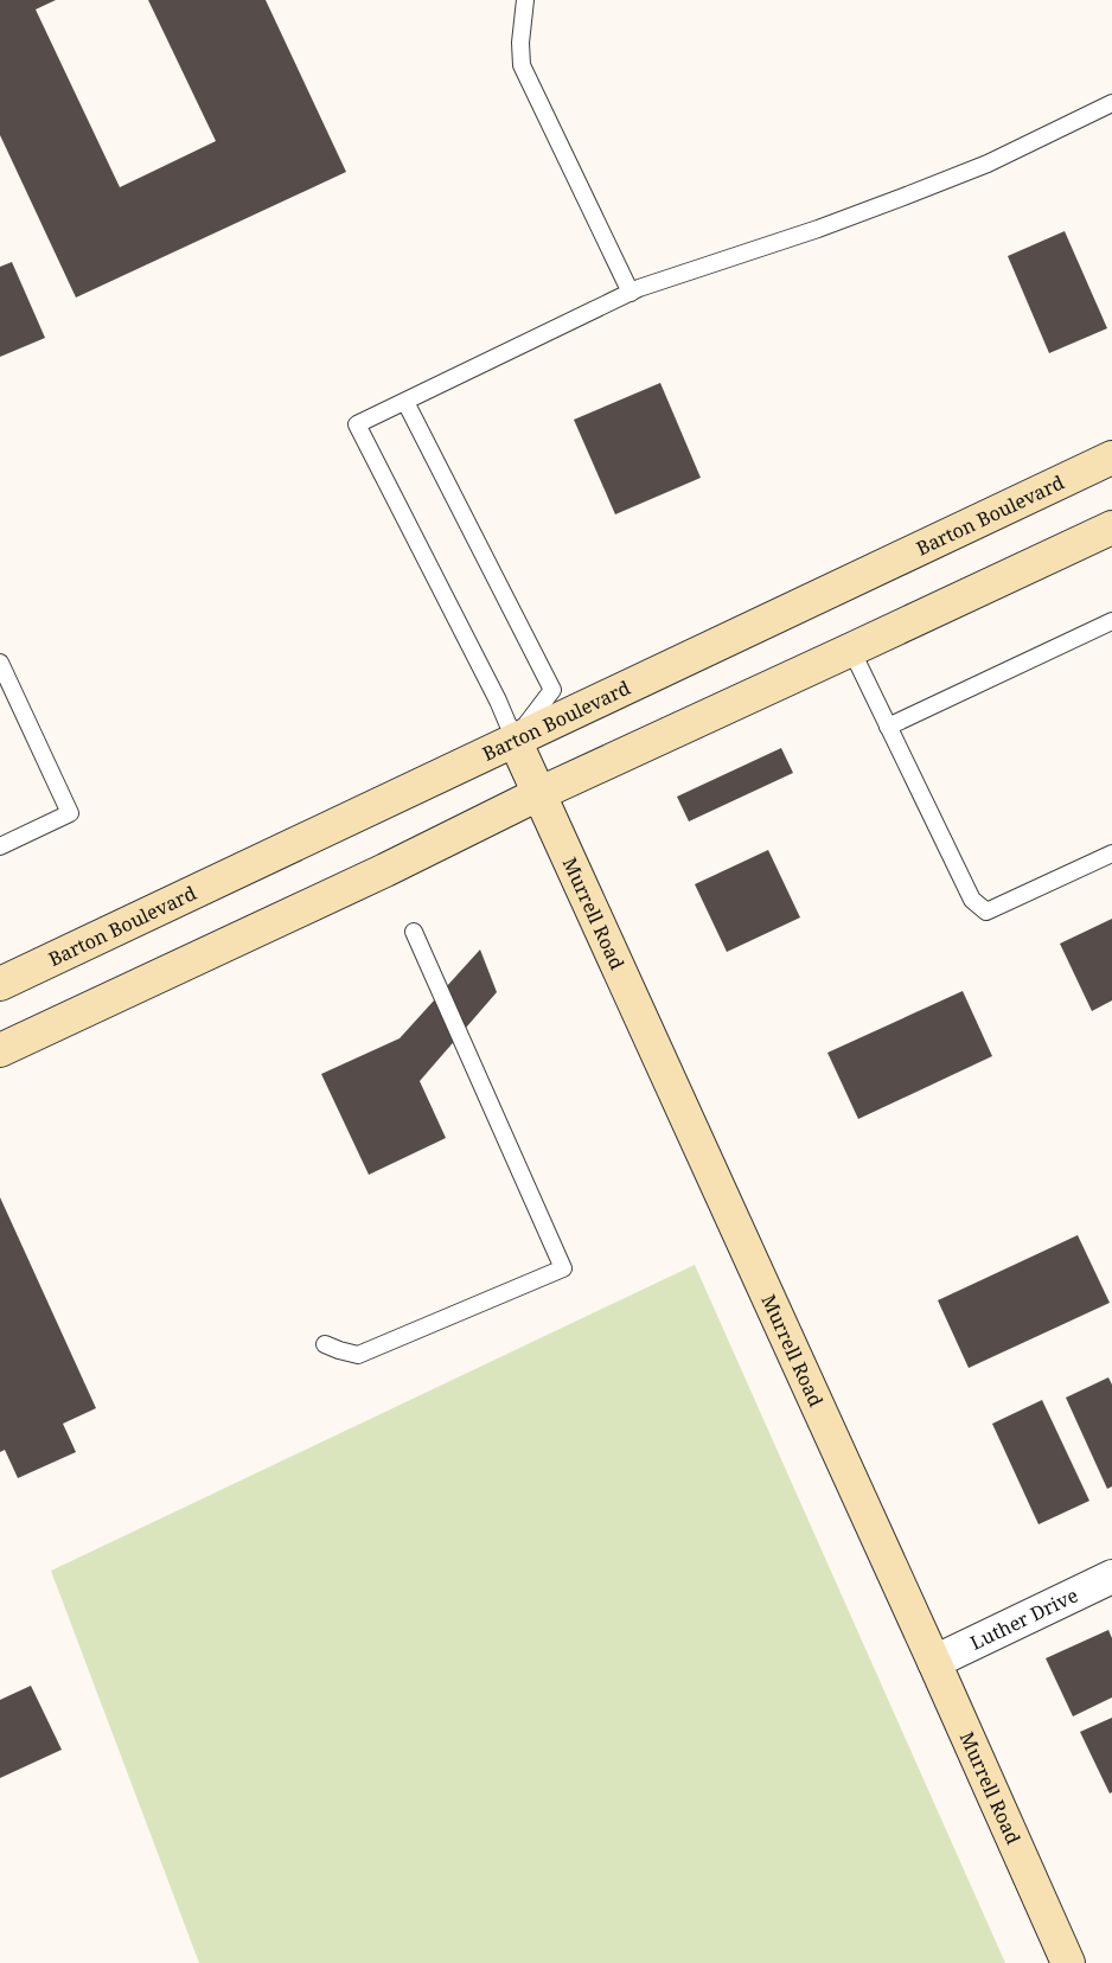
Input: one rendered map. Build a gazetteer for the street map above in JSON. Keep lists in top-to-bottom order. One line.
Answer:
{"streets":{"main road":["Barton Boulevard","Murrell Road"],"street":["Luther Drive"]},"crossings":[["Barton Boulevard","Murrell Road"],["Murrell Road","Luther Drive"]]}
